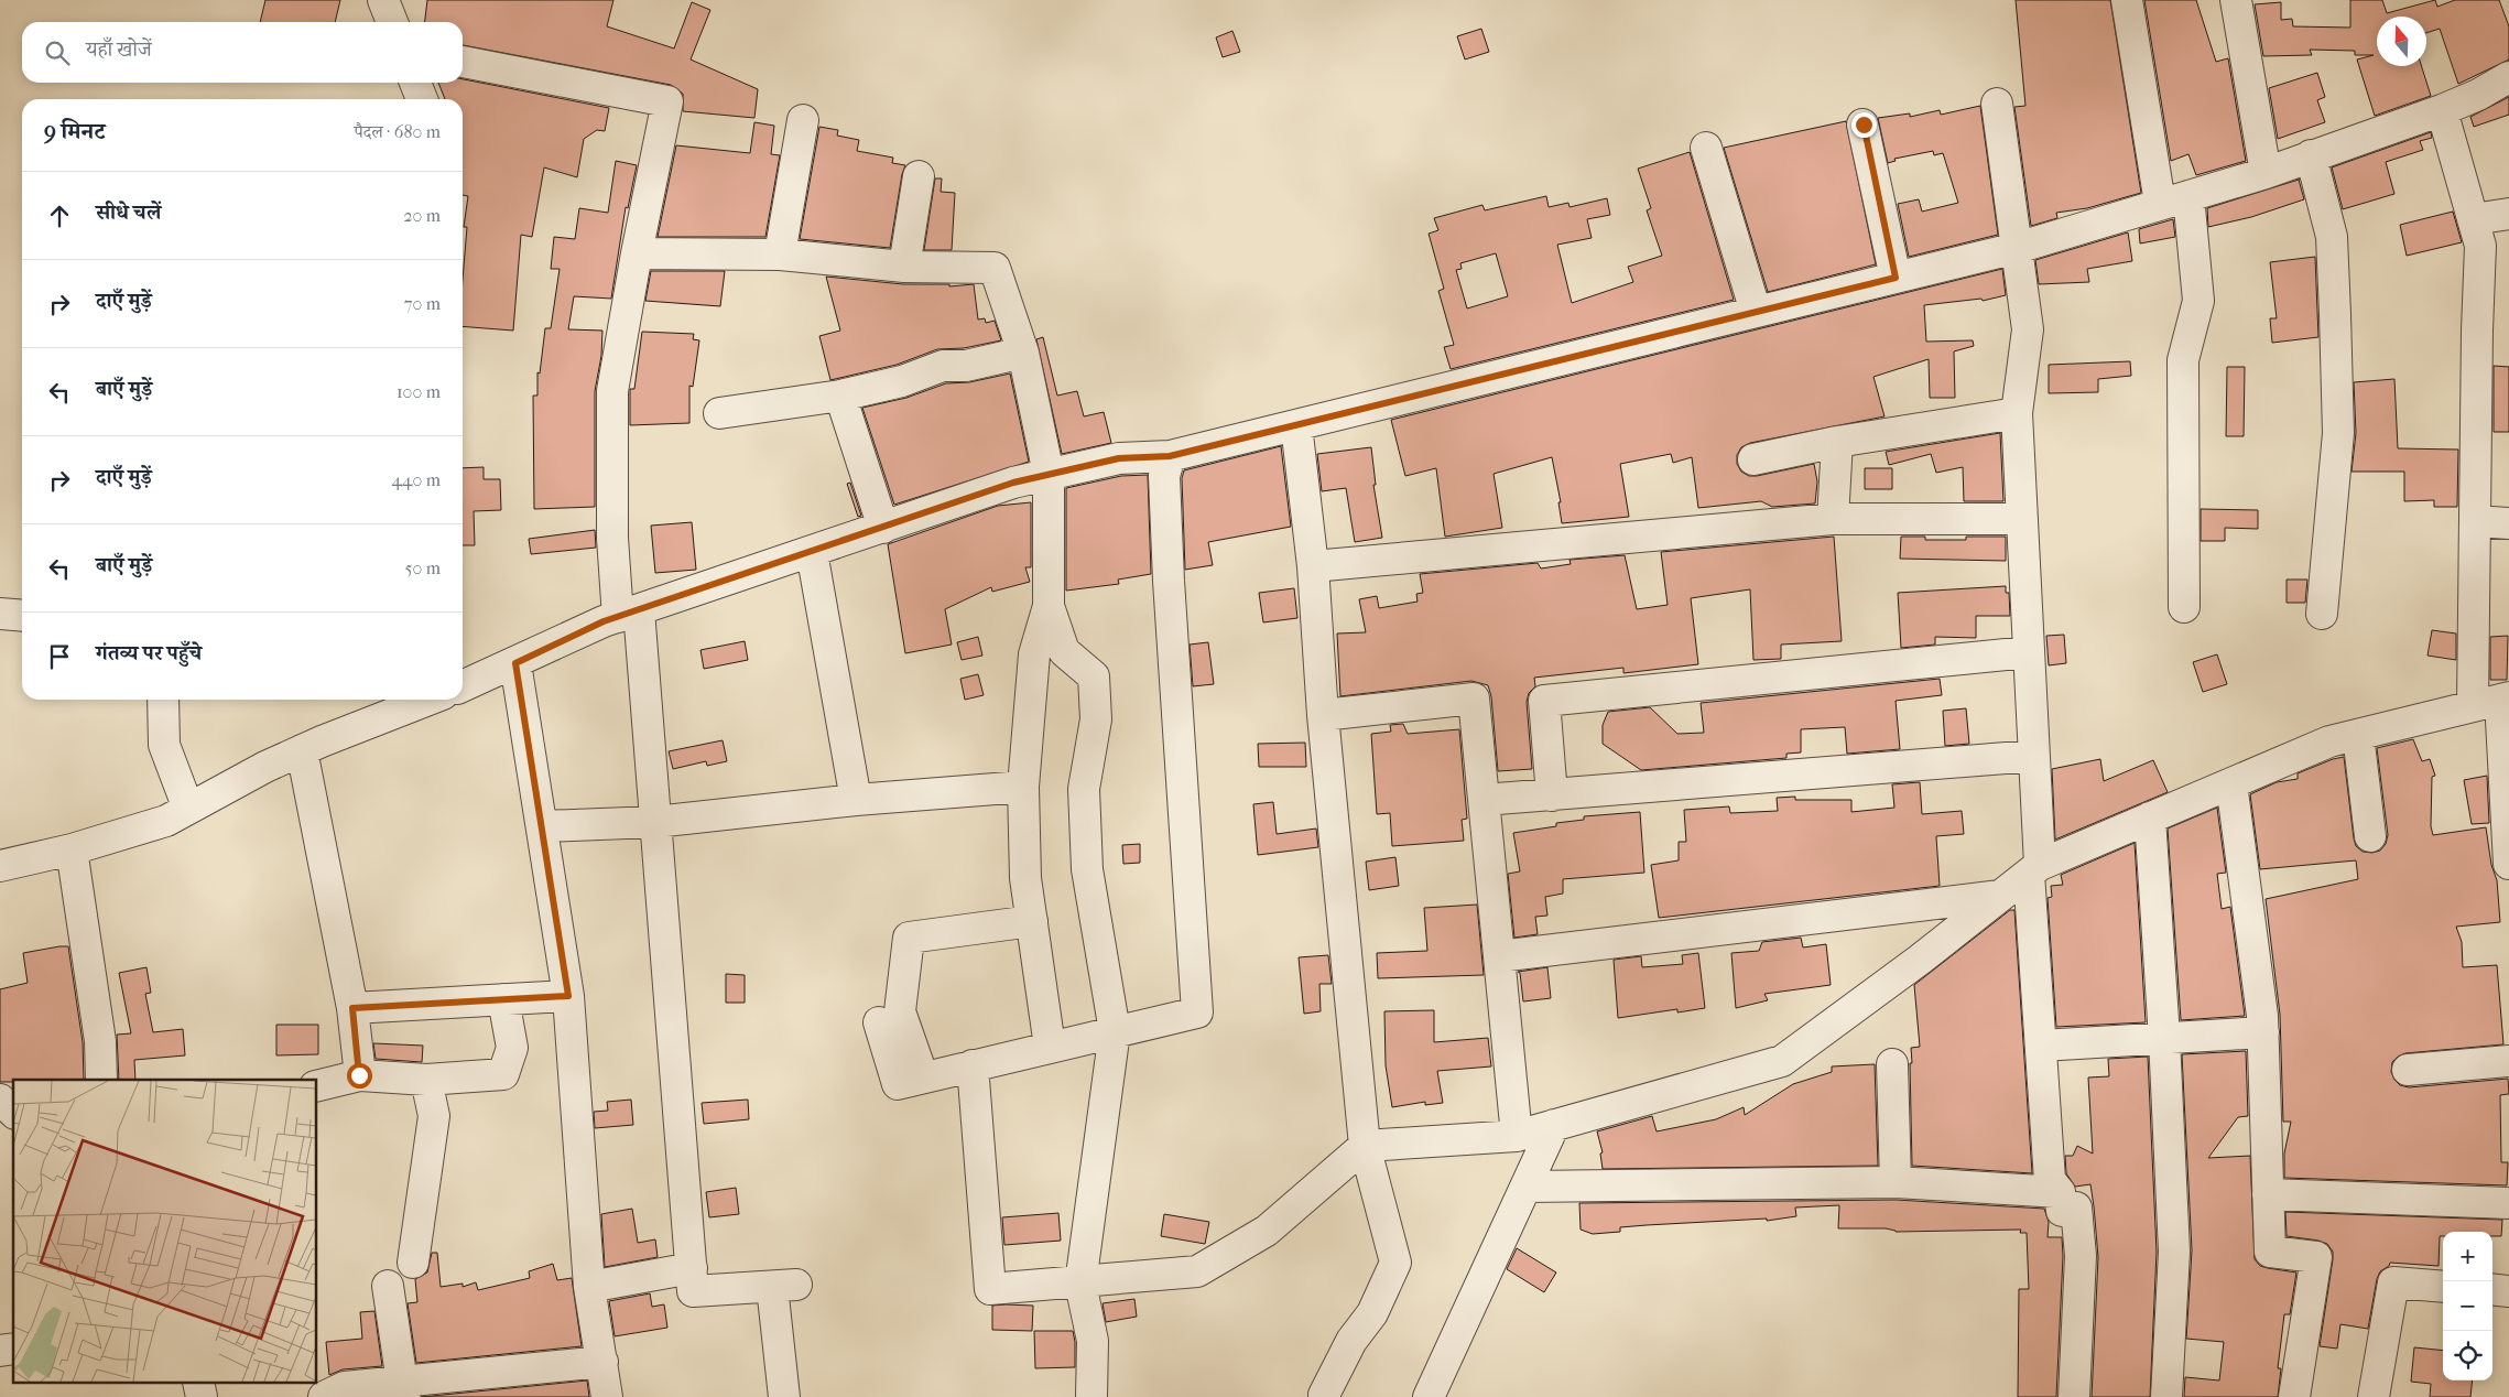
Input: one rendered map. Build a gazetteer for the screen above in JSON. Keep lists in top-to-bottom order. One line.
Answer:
{"north":"top","page":{"search":"यहाँ खोजें","heading":["9 मिनट","पैदल · 680 m"],"list":[["सीधे चलें","20 m"],["दाएँ मुड़ें","70 m"],["बाएँ मुड़ें","100 m"],["दाएँ मुड़ें","440 m"],["बाएँ मुड़ें","50 m"],"गंतव्य पर पहुँचे"],"map_buttons":["+","−"]}}
